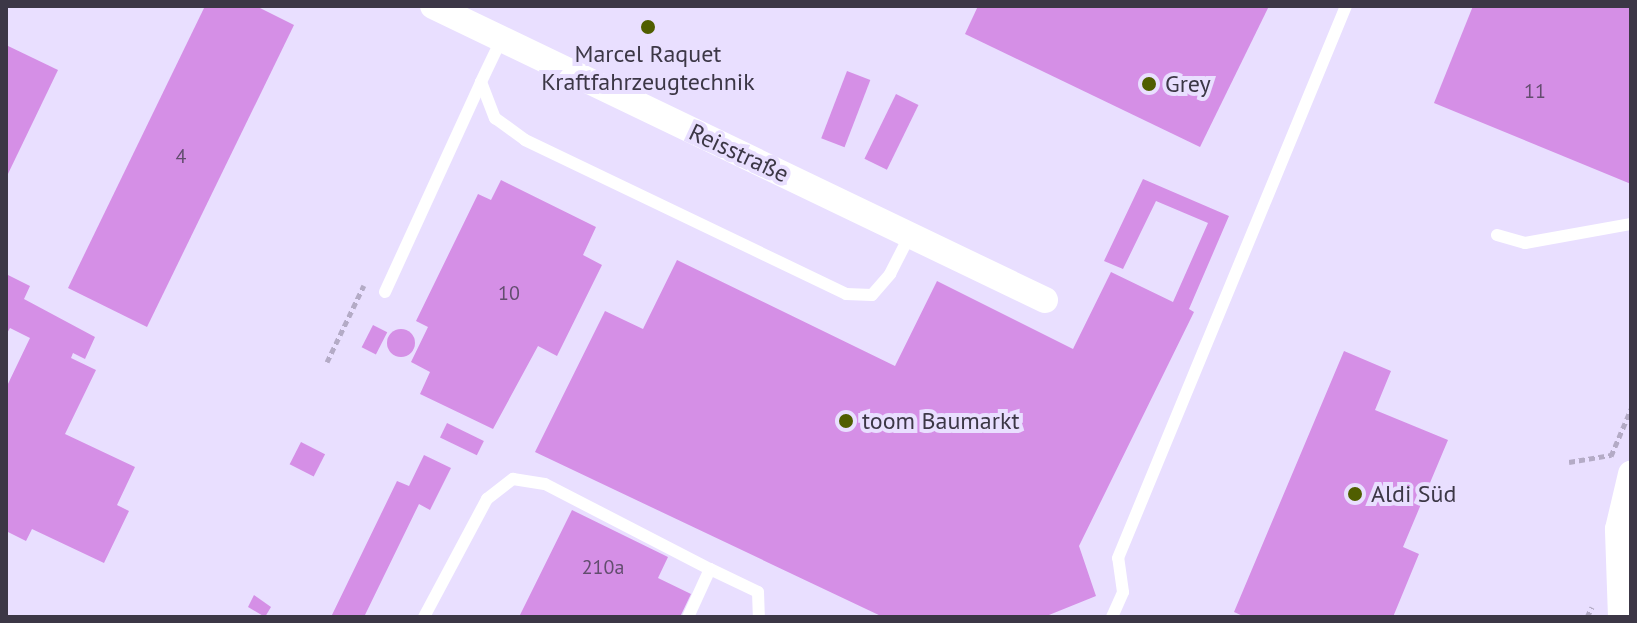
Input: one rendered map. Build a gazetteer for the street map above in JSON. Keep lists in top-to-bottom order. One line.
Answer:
{"streets":{"street":["Reisstraße"]},"places":["Marcel Raquet Kraftfahrzeugtechnik","Grey","toom Baumarkt","Aldi Süd"],"house_numbers":["11","4","10","210a"]}
